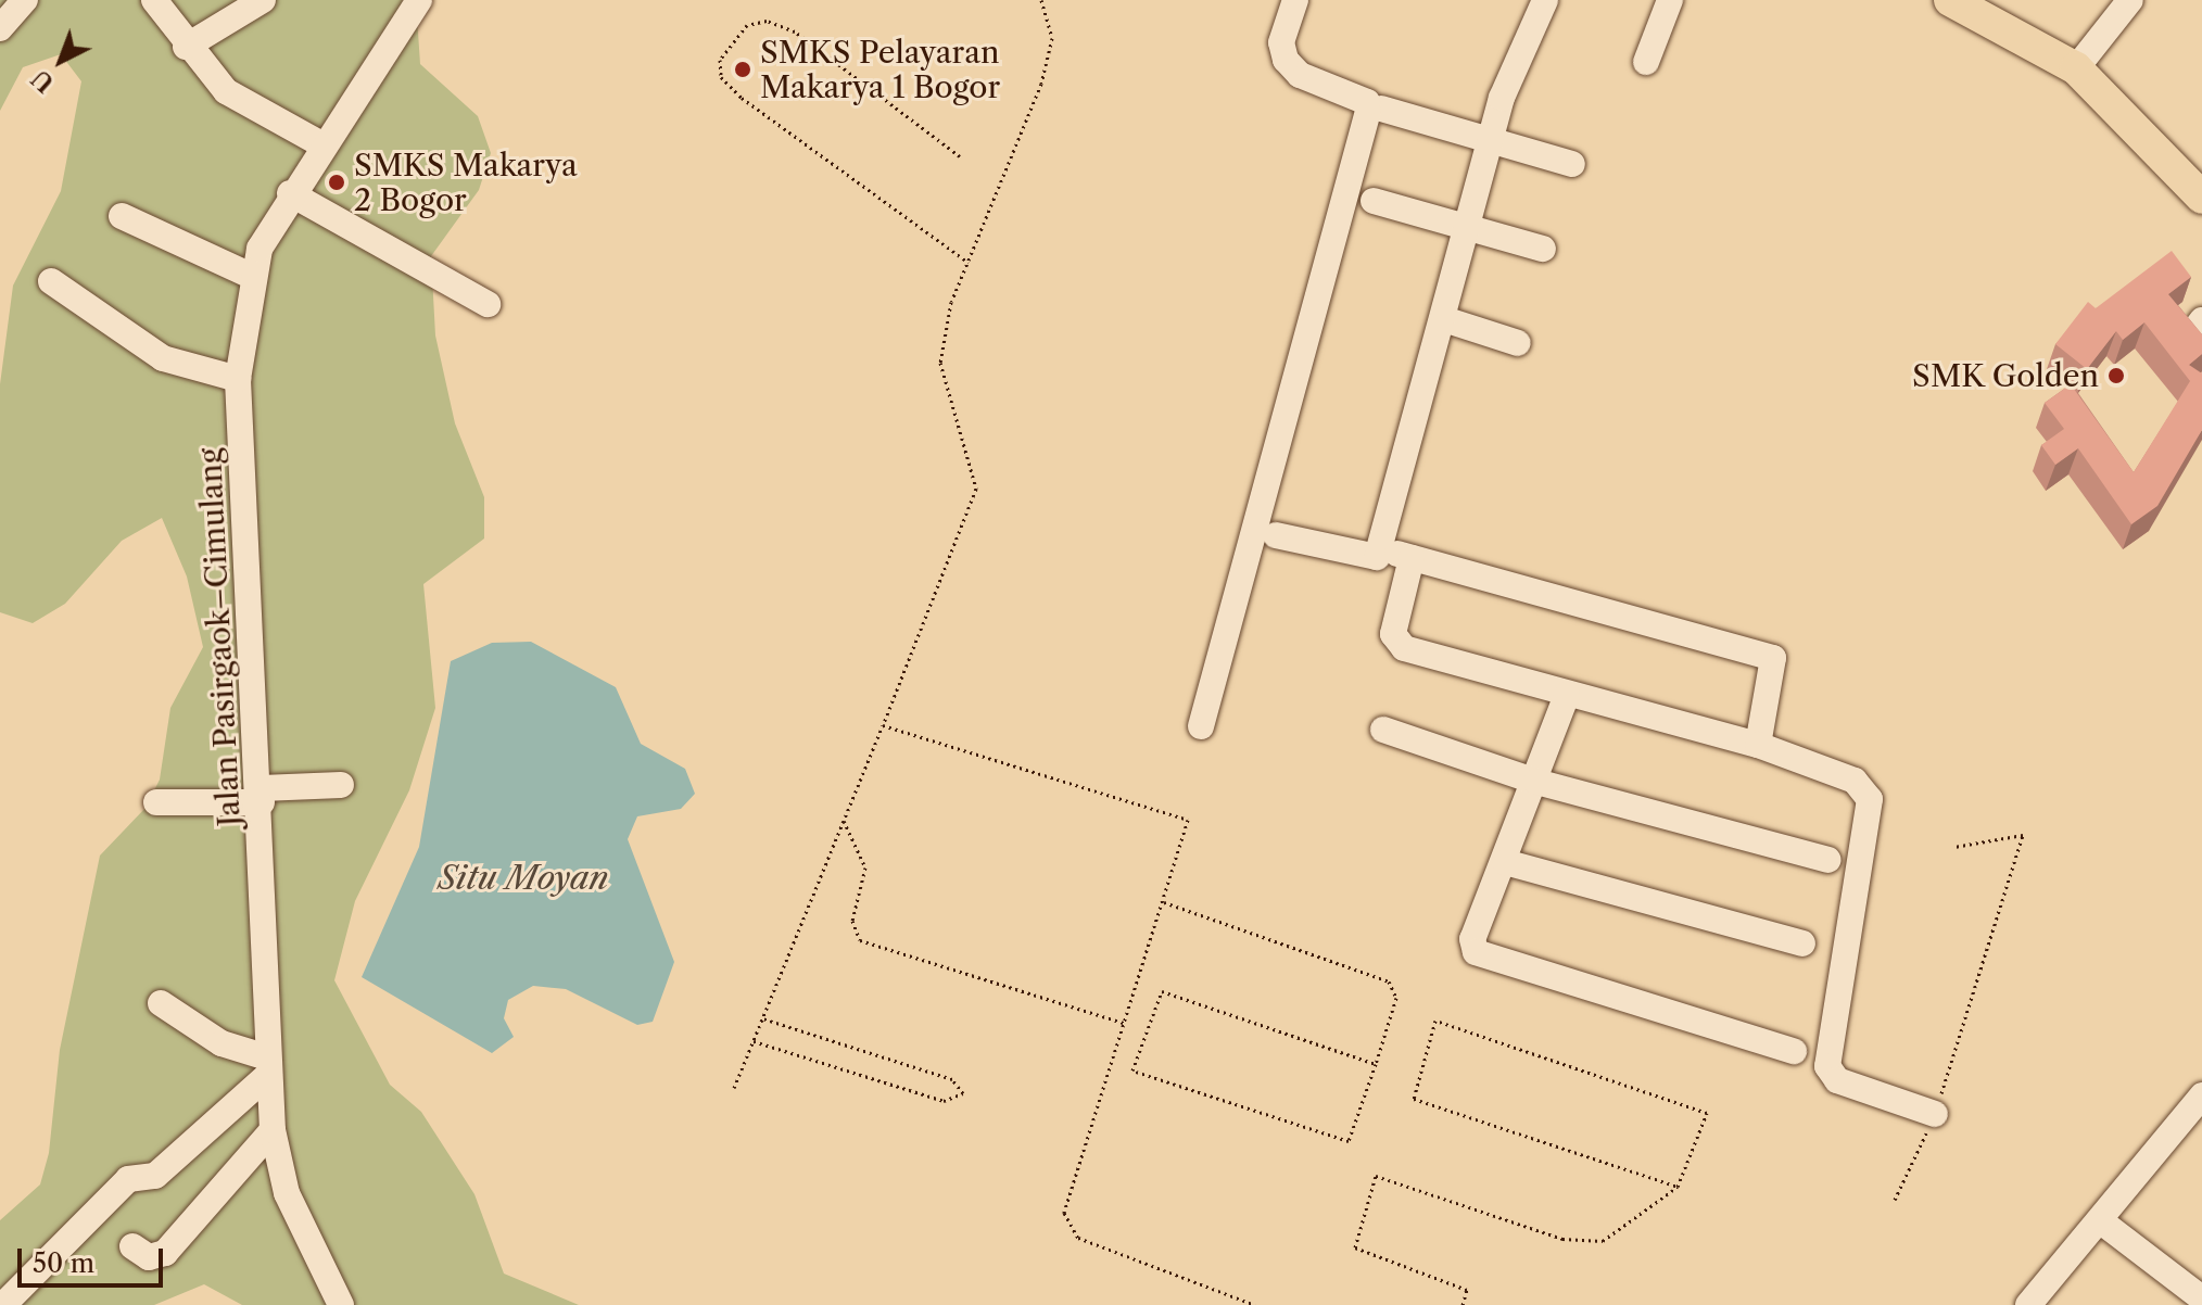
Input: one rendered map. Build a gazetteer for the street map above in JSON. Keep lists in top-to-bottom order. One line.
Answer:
{"streets":{"street":["Jalan Pasirgaok–Cimulang"]},"water":["Situ Moyan"],"places":["SMKS Pelayaran Makarya 1 Bogor","SMKS Makarya 2 Bogor","SMK Golden"],"scale_bar":"50 m","north":"bottom left"}
